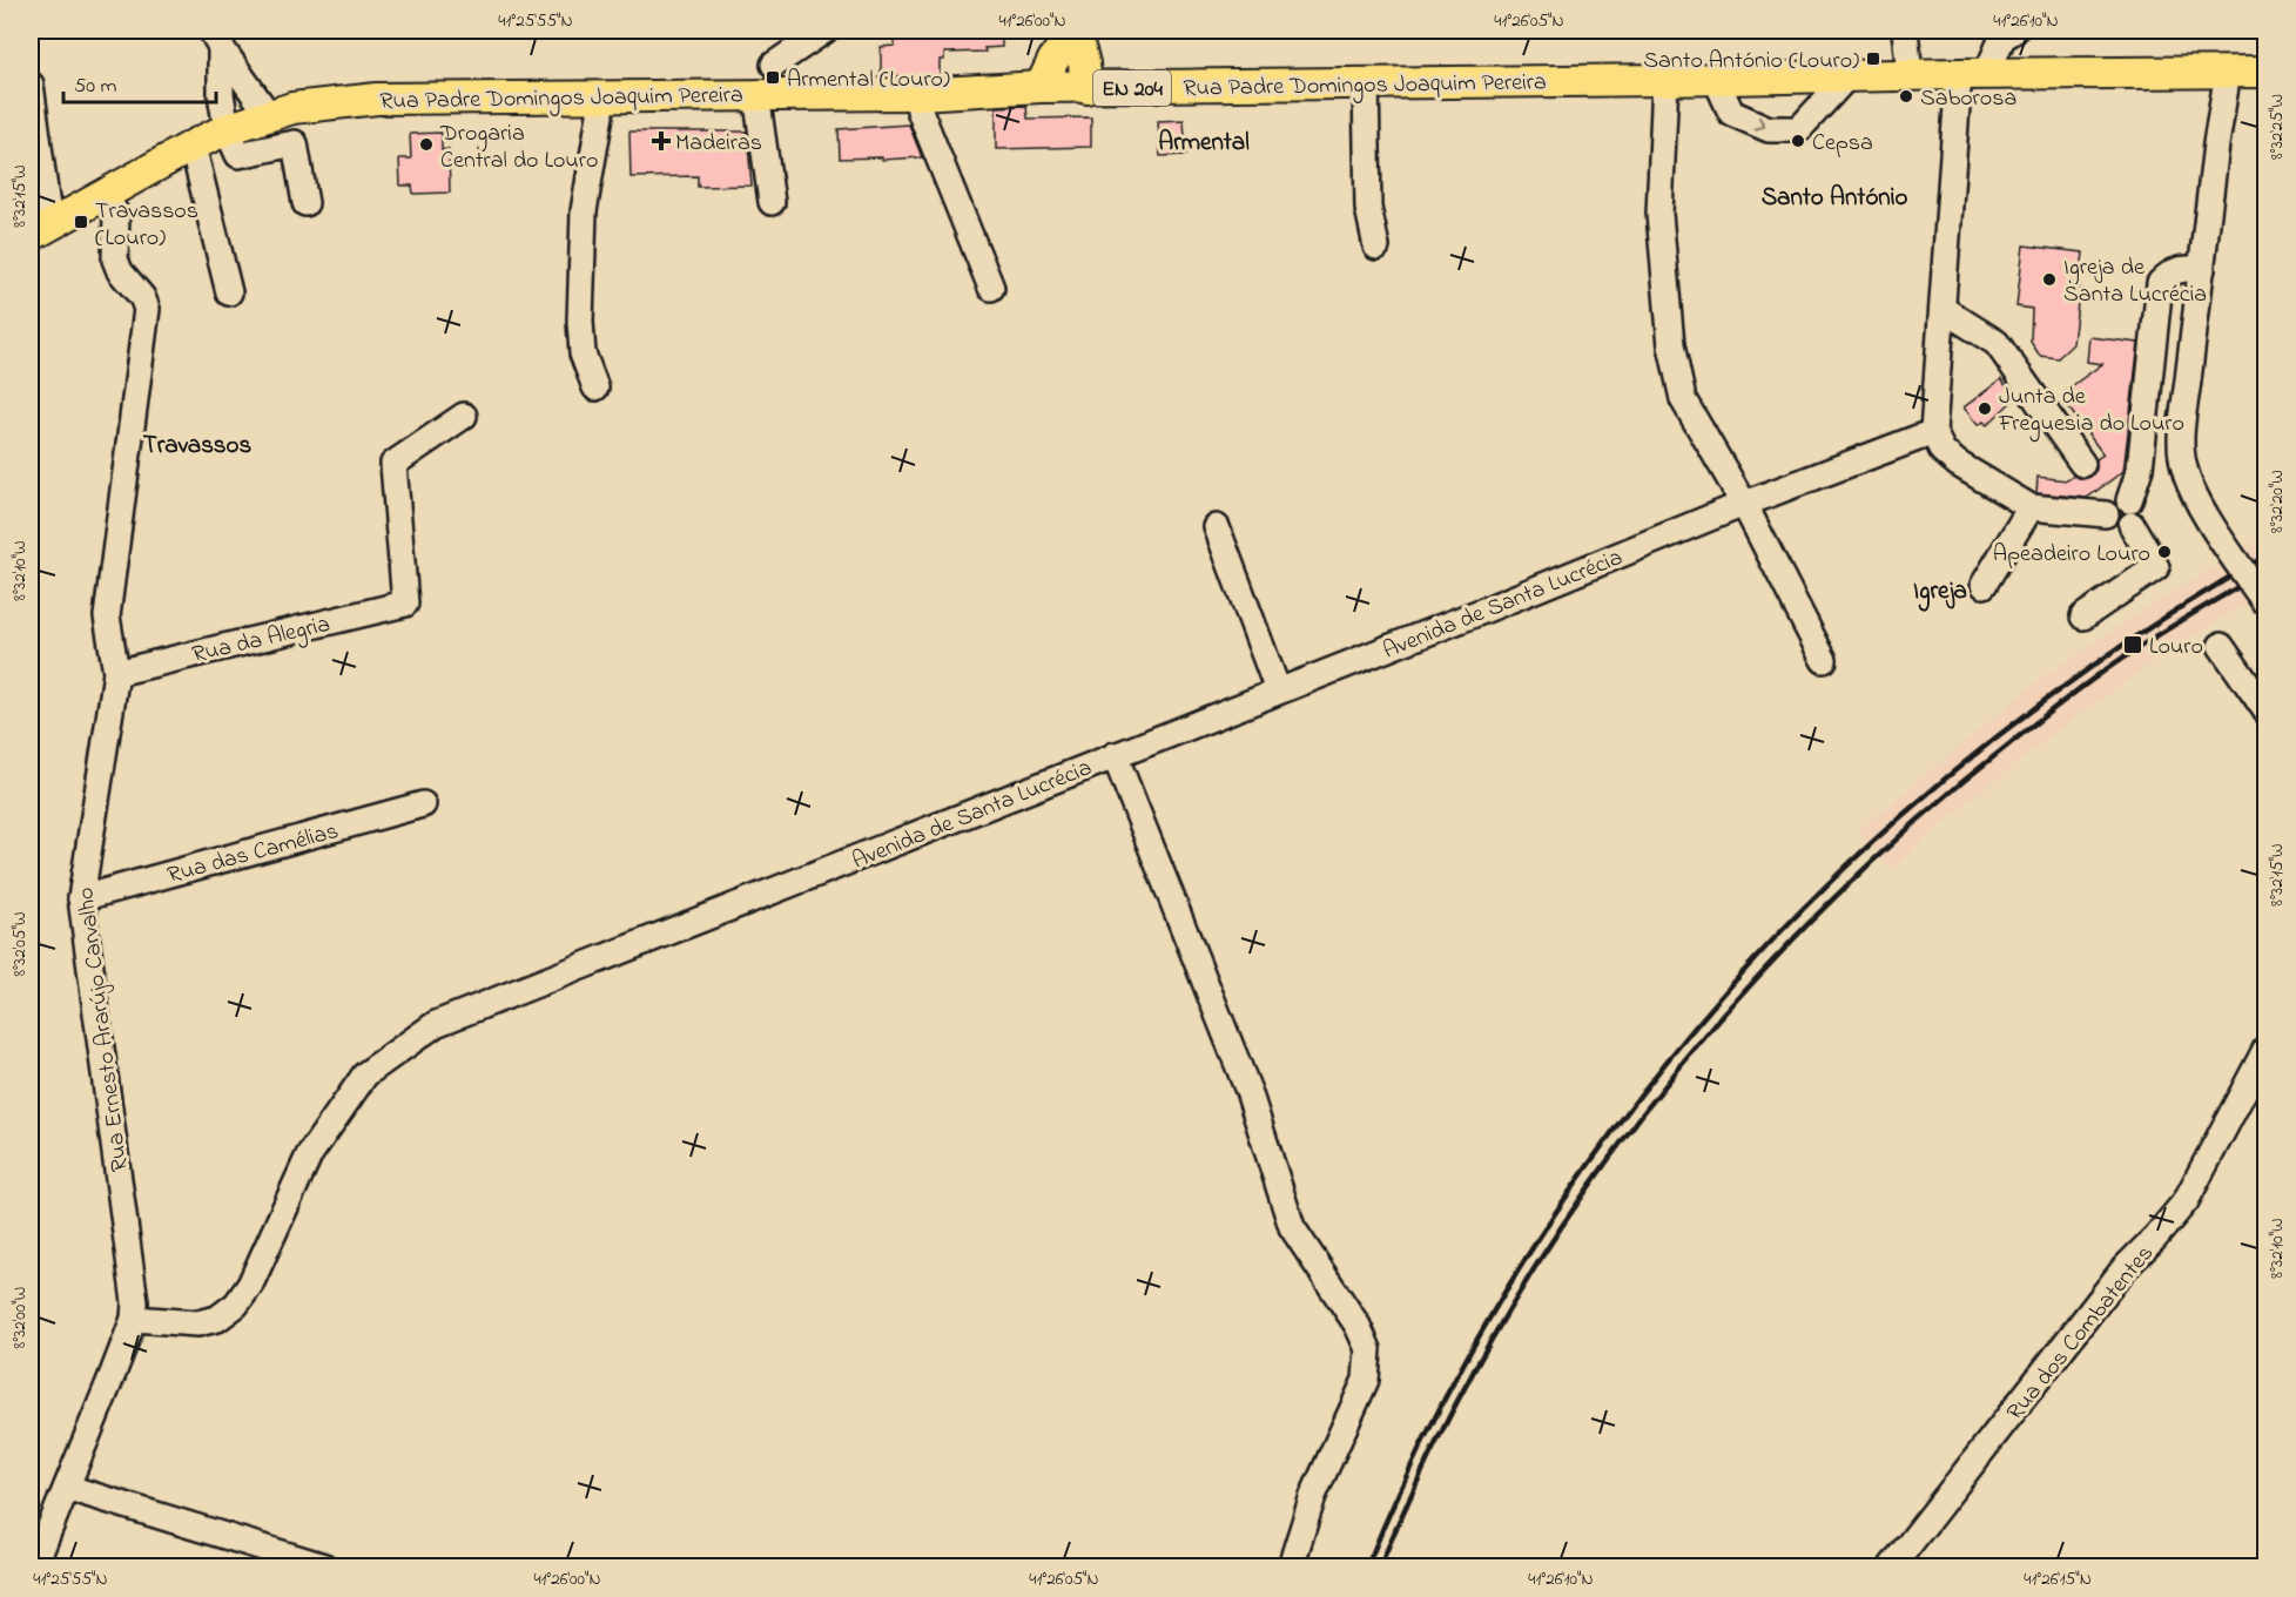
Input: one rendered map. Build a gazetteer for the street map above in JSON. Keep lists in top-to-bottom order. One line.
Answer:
{"streets":{"main road":["Rua Padre Domingos Joaquim Pereira","EN 204"],"street":["Avenida de Santa Lucrécia","Rua da Alegria","Rua das Camélias","Rua Ernesto Ararújo Carvalho","Rua dos Combatentes"]},"crossings":[["Rua Padre Domingos Joaquim Pereira","Rua Ernesto Ararújo Carvalho"],["Avenida de Santa Lucrécia","Rua Ernesto Ararújo Carvalho"],["Rua da Alegria","Rua Ernesto Ararújo Carvalho"],["Rua das Camélias","Rua Ernesto Ararújo Carvalho"]],"districts":["Armental","Santo António","Travassos","Igreja"],"places":{"transit":["Santo António (Louro)","Armental (Louro)","Travassos (Louro)","Louro"],"other":["Saborosa","Cepsa","Drogaria Central do Louro","Igreja de Santa Lucrécia","Junta de Freguesia do Louro","Apeadeiro Louro"],"health":["Madeiras"]},"scale_bar":"50 m","coordinates":["41°25'55\"N","41°26'00\"N","41°26'05\"N","41°26'10\"N","8°32'25\"W","8°32'15\"W","8°32'20\"W","8°32'10\"W","8°32'05\"W","8°32'00\"W","41°26'15\"N"]}
